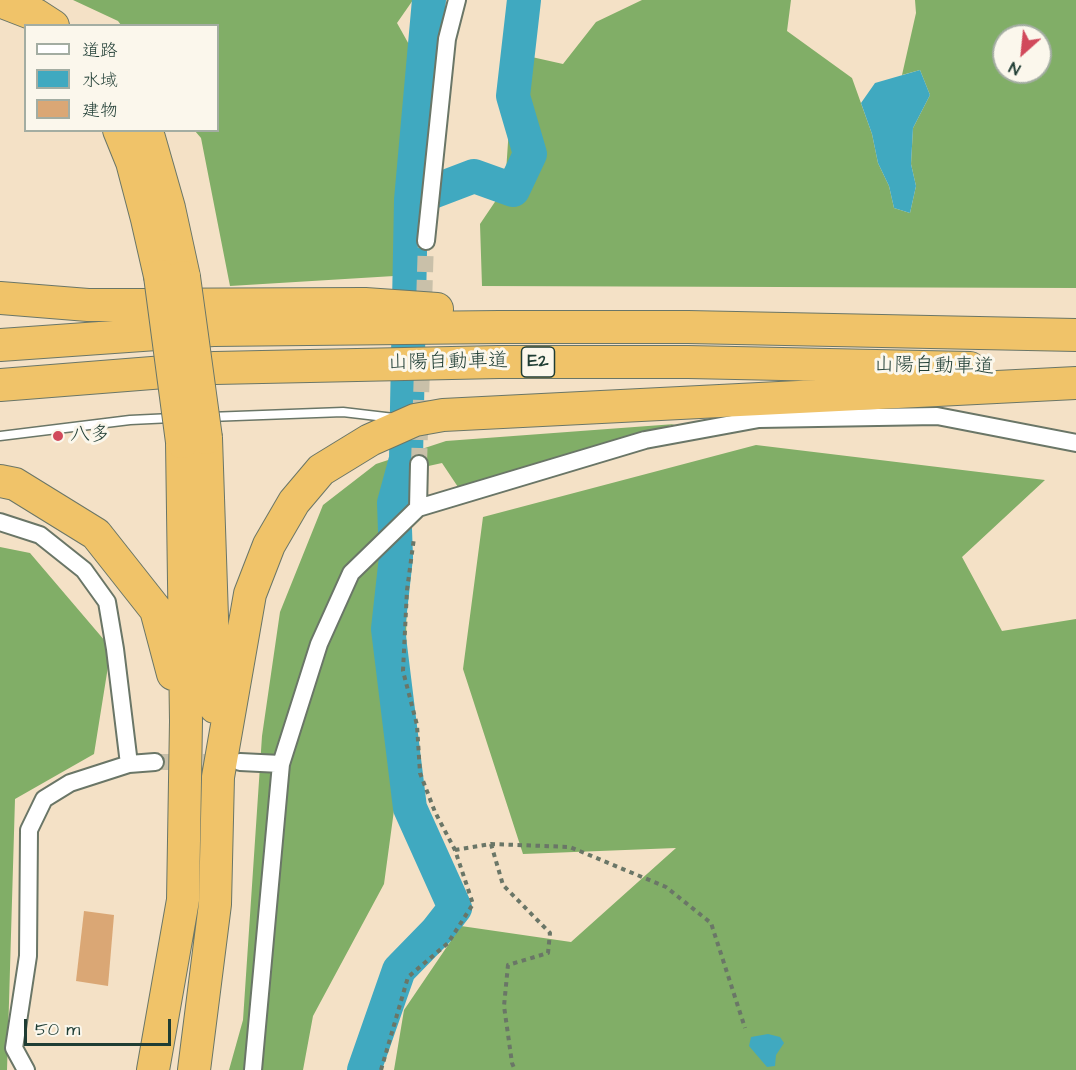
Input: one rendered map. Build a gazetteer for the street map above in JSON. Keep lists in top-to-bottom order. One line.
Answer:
{"streets":{"highway":["E2","山陽自動車道"]},"places":["八多"],"legend":["道路","水域","建物"],"scale_bar":"50 m","north":"bottom left"}
